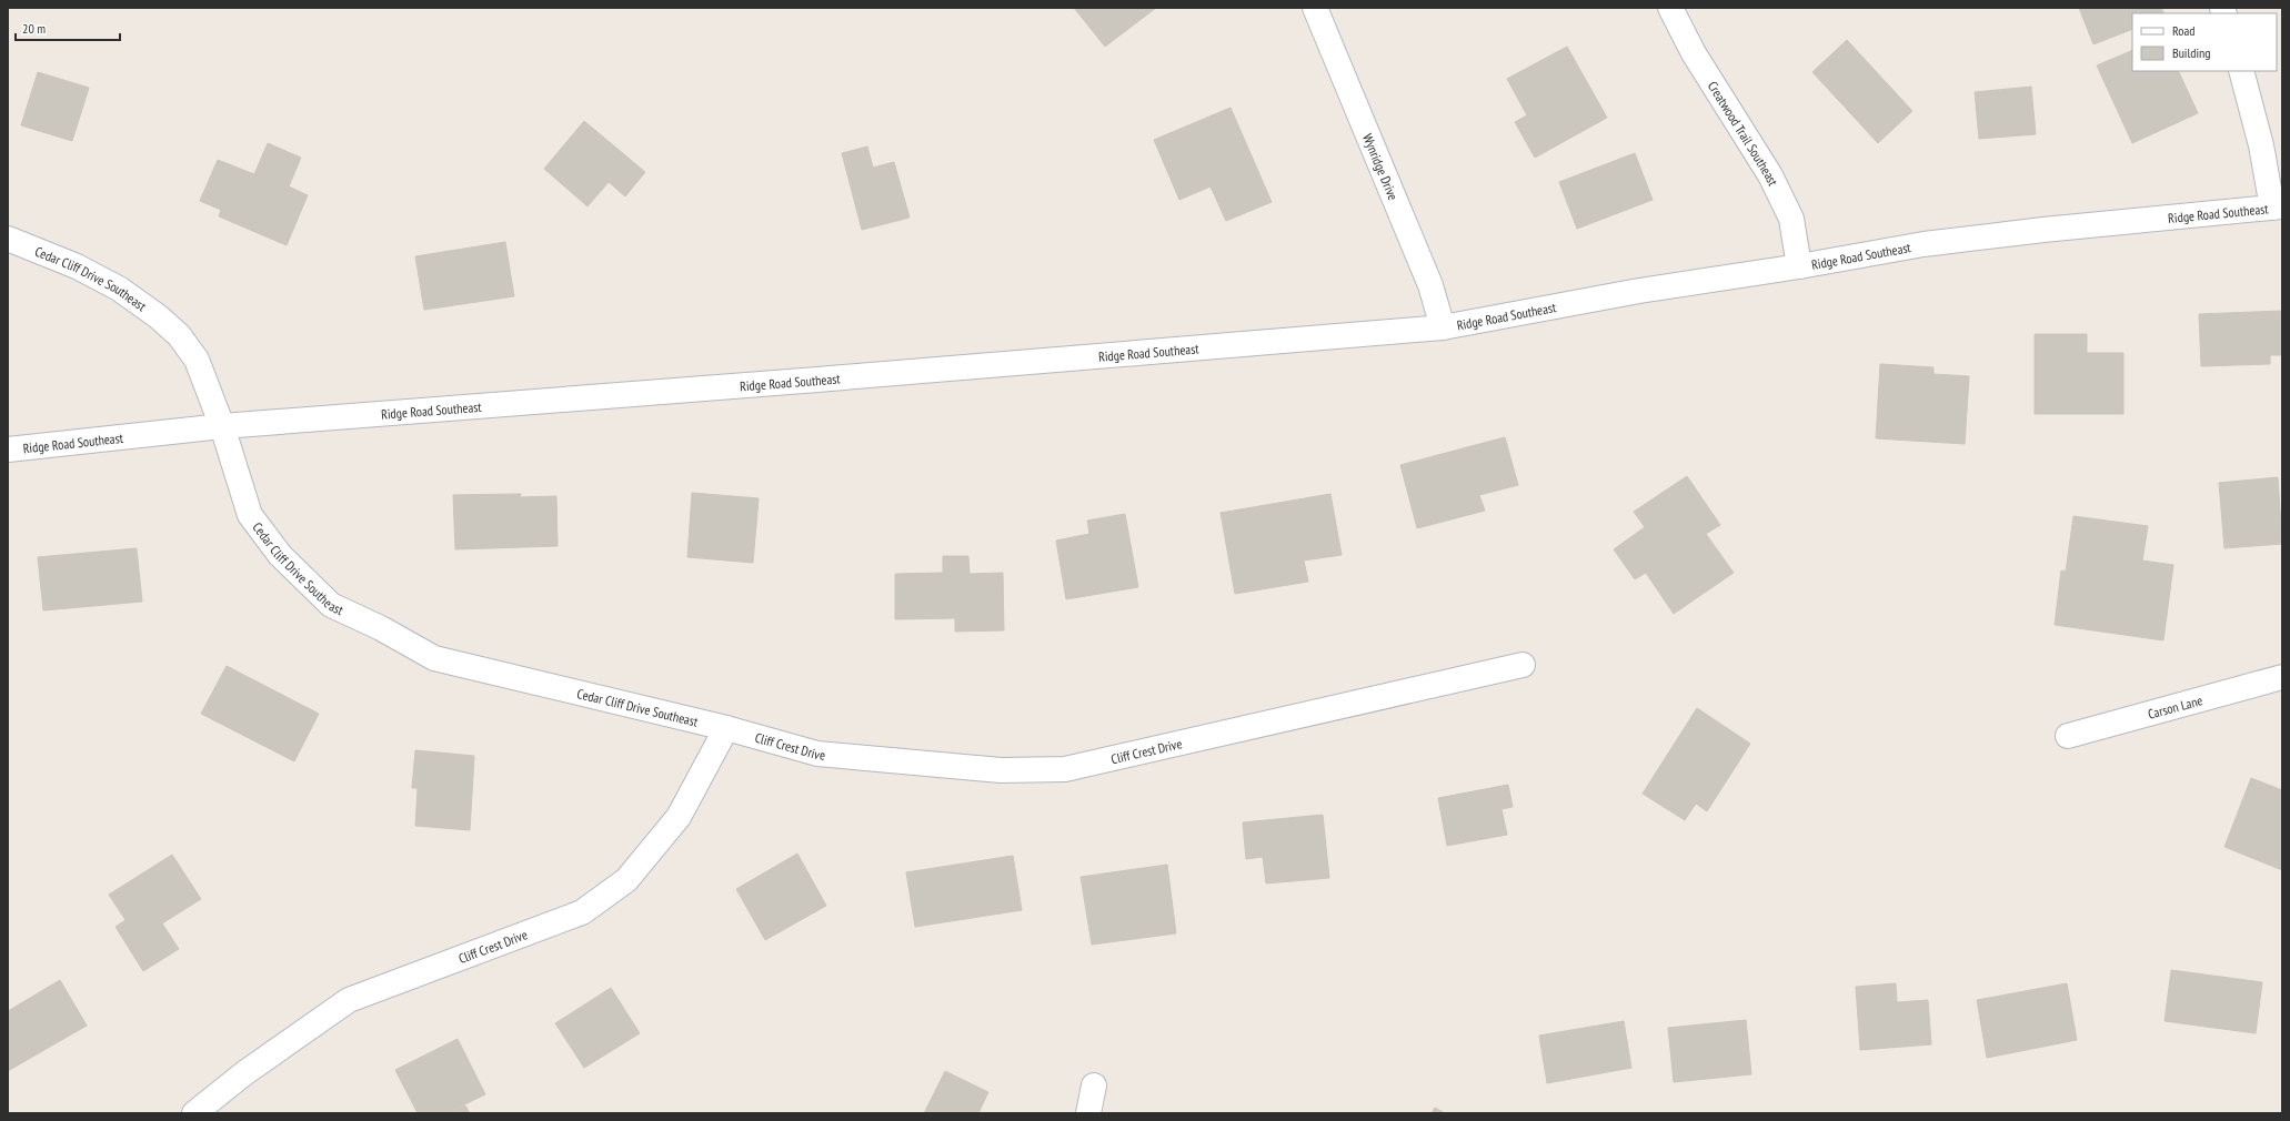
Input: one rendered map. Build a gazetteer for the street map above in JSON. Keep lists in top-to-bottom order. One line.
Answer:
{"streets":{"street":["Creatwood Trail Southeast","Wynridge Drive","Ridge Road Southeast","Cedar Cliff Drive Southeast","Carson Lane","Cliff Crest Drive"]},"crossings":[["Creatwood Trail Southeast","Ridge Road Southeast"],["Wynridge Drive","Ridge Road Southeast"],["Ridge Road Southeast","Cedar Cliff Drive Southeast"],["Cedar Cliff Drive Southeast","Cliff Crest Drive"]],"legend":["Road","Building"],"scale_bar":"20 m"}
